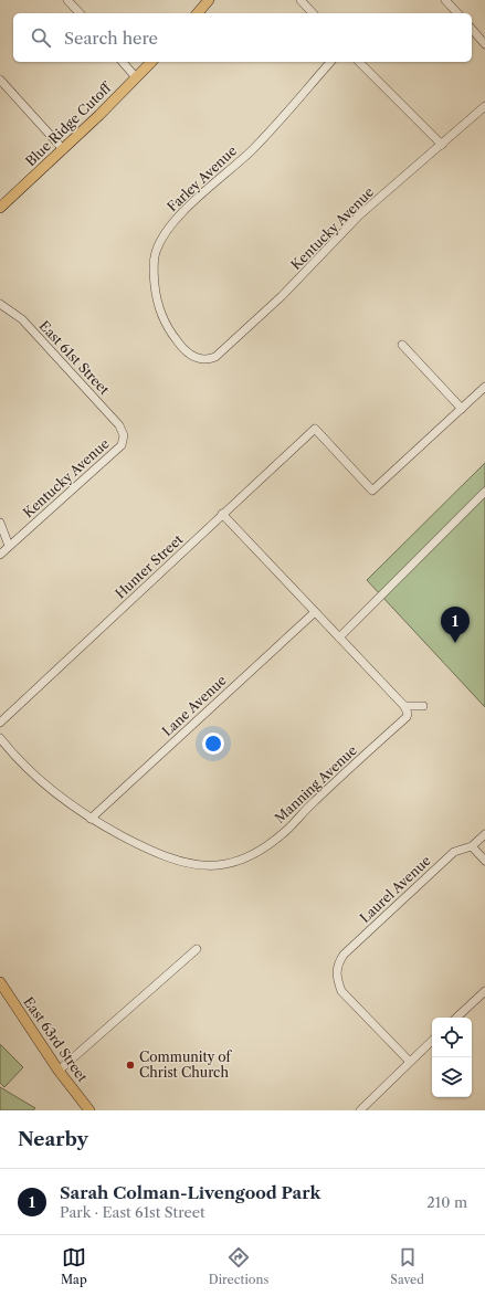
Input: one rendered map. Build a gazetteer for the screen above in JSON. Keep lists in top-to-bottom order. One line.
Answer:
{"streets":{"main road":["Blue Ridge Cutoff","East 63rd Street"],"street":["Farley Avenue","Kentucky Avenue","East 61st Street","Hunter Street","Lane Avenue","Manning Avenue","Laurel Avenue"]},"crossings":[["Farley Avenue","Kentucky Avenue"],["Kentucky Avenue","East 61st Street"],["Lane Avenue","Manning Avenue"]],"places":["Community of Christ Church"],"page":{"search":"Search here","pins":"1","heading":"Nearby","list":[{"mark":"1","name":"Sarah Colman-Livengood Park","note":"Park · East 61st Street","value":"210 m"}],"nav":["Map","Directions","Saved"]}}
